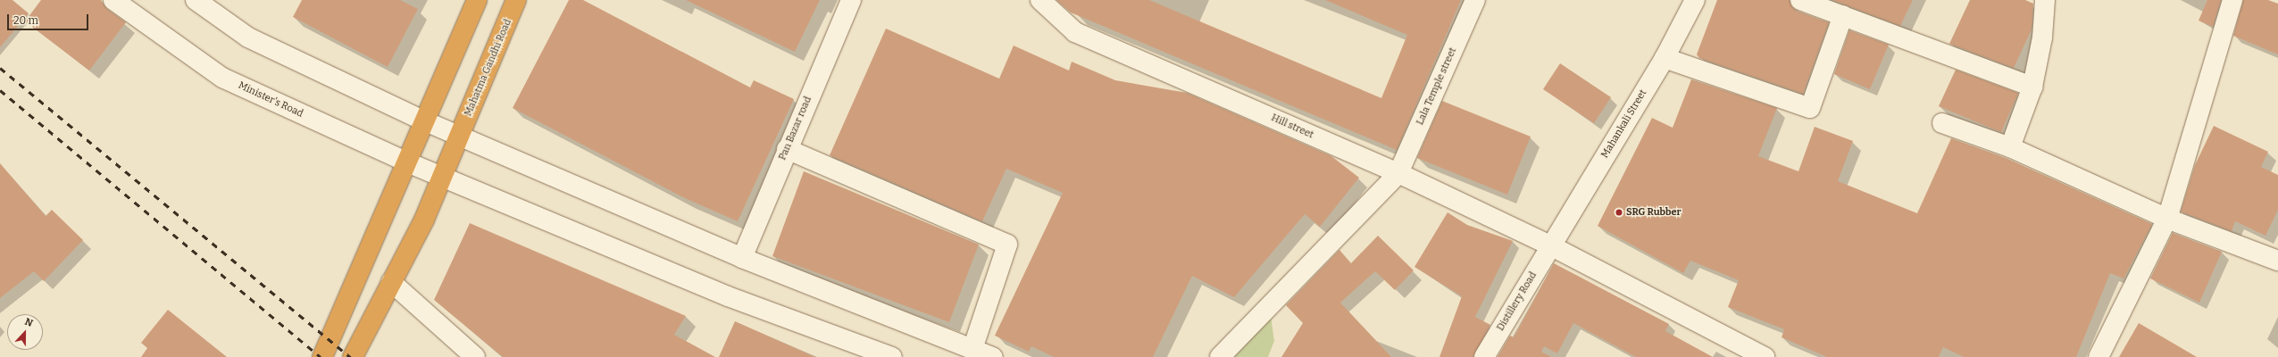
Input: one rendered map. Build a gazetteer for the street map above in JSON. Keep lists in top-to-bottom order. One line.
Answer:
{"streets":{"highway":["Mahatma Gandhi Road"],"street":["Lala Temple street","Minister's Road","Mahankali Street","Hill street","Pan Bazar road","Distillery Road"]},"crossings":[["Mahatma Gandhi Road","Minister's Road"],["Lala Temple street","Hill street"],["Mahankali Street","Hill street"],["Mahankali Street","Distillery Road"],["Hill street","Distillery Road"]],"places":["SRG Rubber"],"scale_bar":"20 m","north":"top"}
